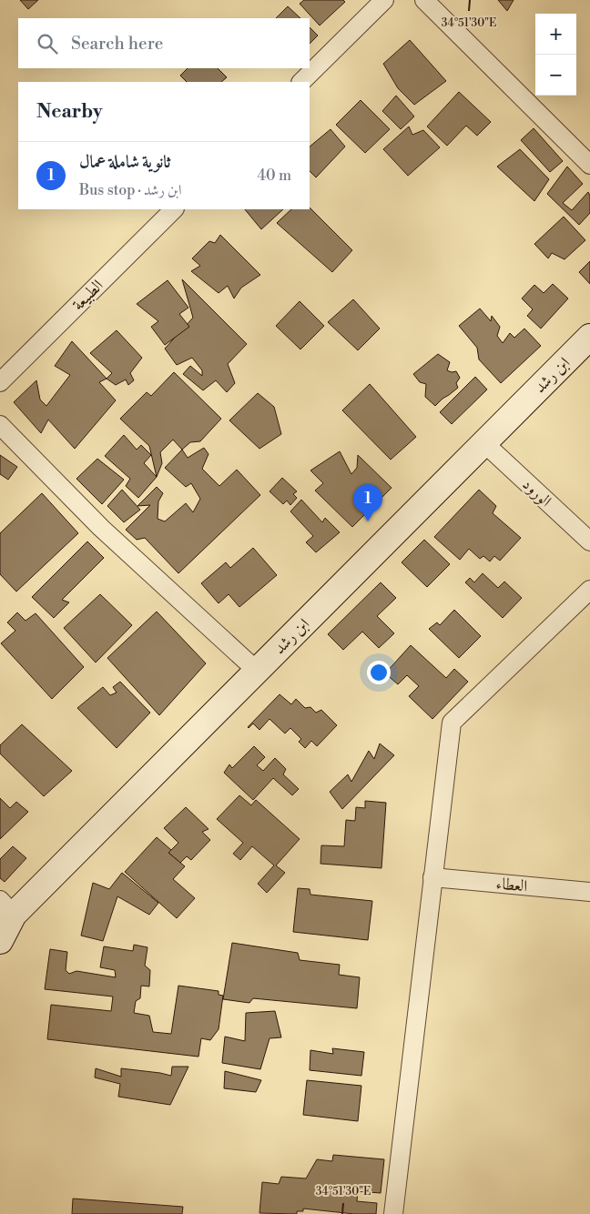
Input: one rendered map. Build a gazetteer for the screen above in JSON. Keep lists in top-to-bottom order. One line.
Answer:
{"streets":{"street":["الطبيعة","ابن رشد","الورود","العطاء"]},"crossings":[["ابن رشد","الورود"]],"page":{"map_buttons":["+","−"],"search":"Search here","heading":"Nearby","list":[{"mark":"1","name":"ثانوية شاملة عمال","note":"Bus stop · ابن رشد","value":"40 m"}],"pins":"1"},"coordinates":["34°51'30\"E"]}
